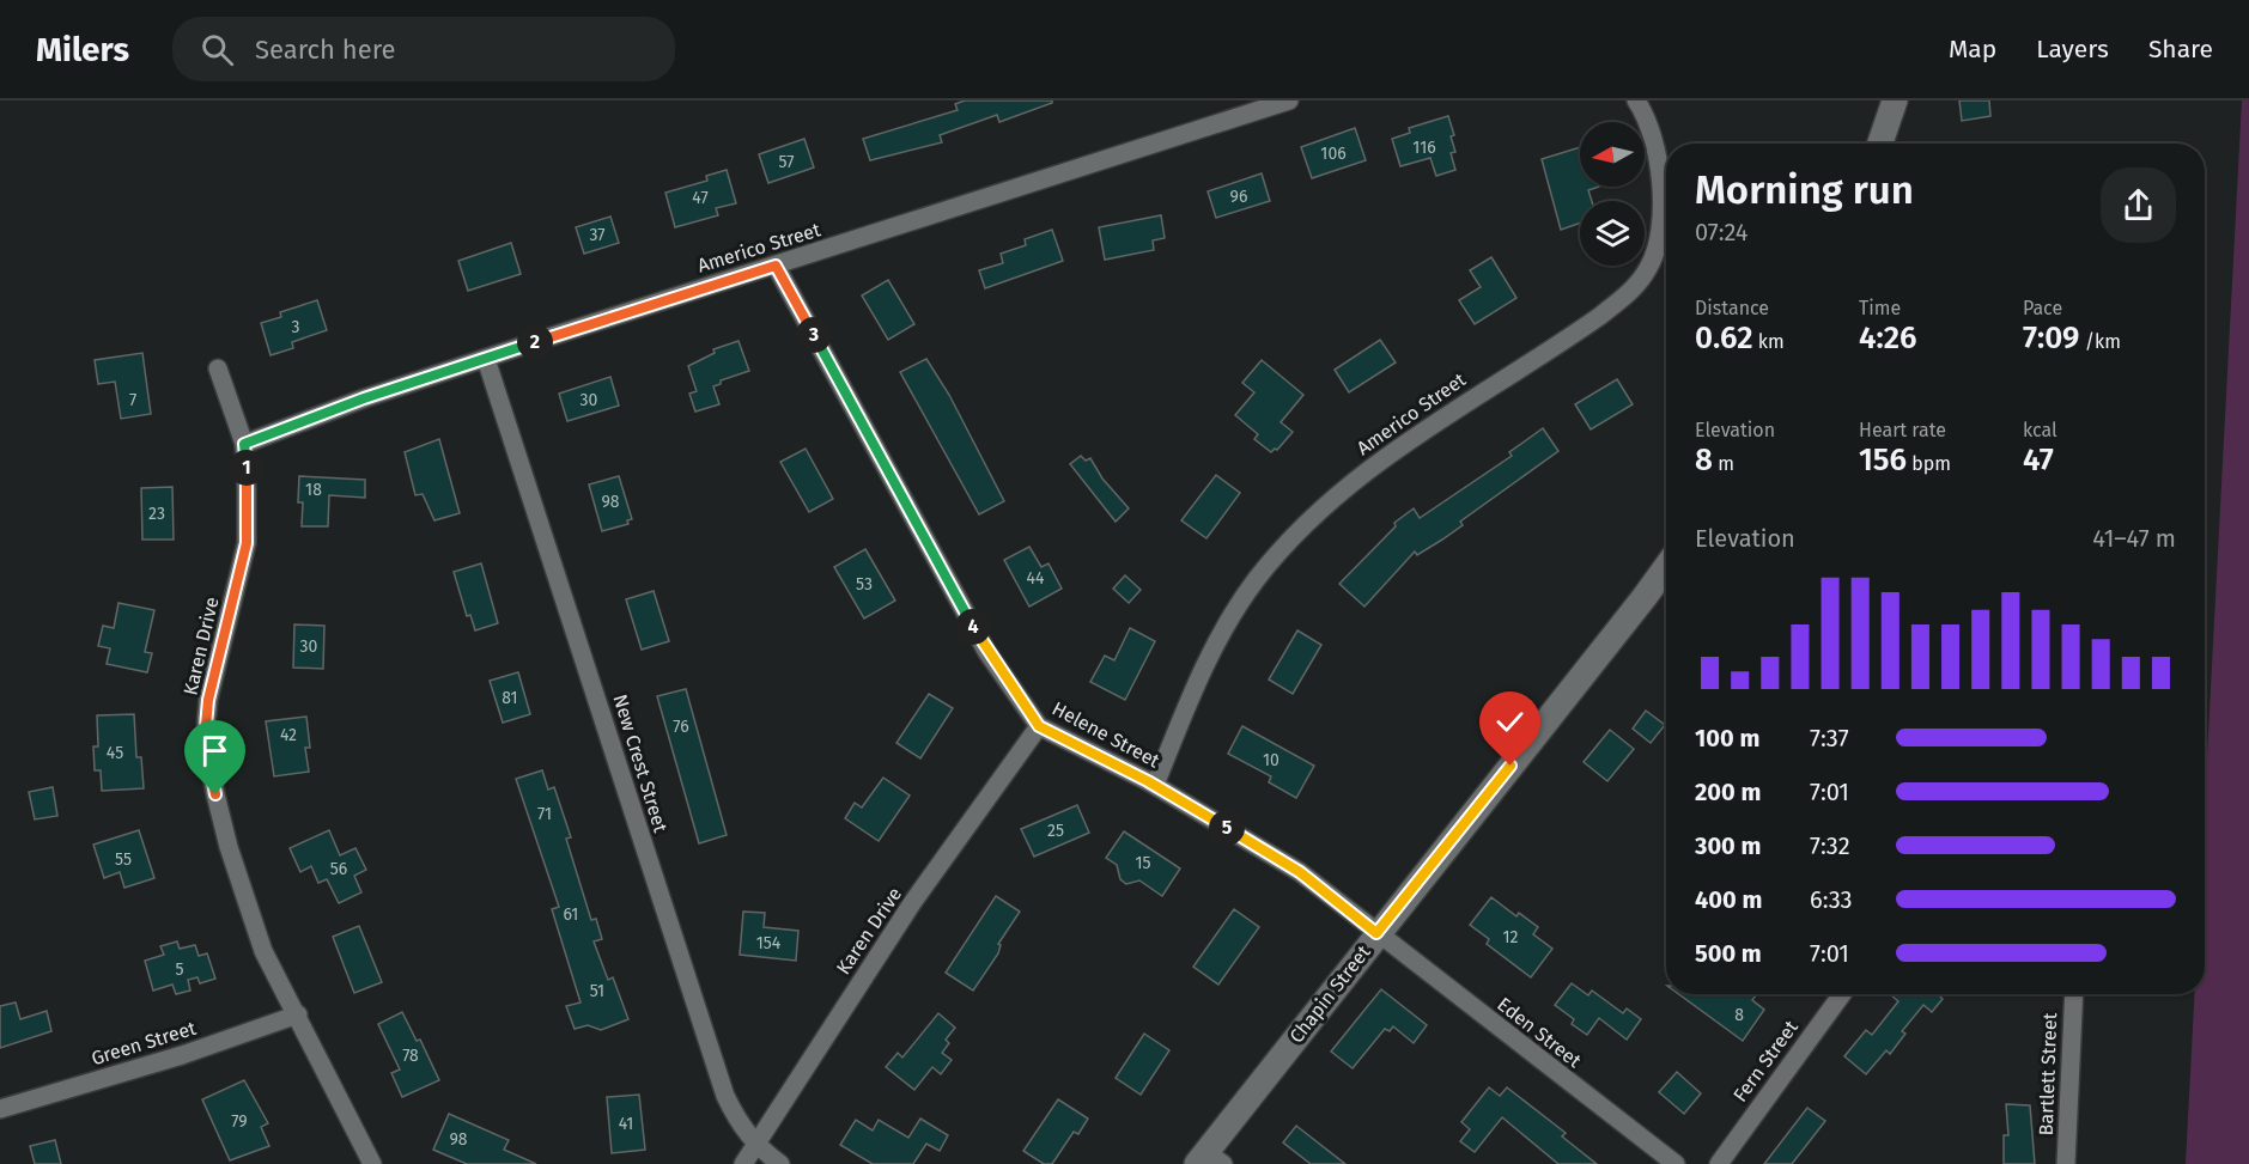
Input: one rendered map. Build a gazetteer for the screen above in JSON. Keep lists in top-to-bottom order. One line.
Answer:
{"streets":{"main road":["Chapin Street"],"street":["Americo Street","Karen Drive","Helene Street","New Crest Street","Eden Street","Green Street","Fern Street","Bartlett Street"]},"crossings":[["Americo Street","Karen Drive"],["Americo Street","Helene Street"],["Americo Street","New Crest Street"],["Karen Drive","Helene Street"],["Karen Drive","New Crest Street"],["Karen Drive","Green Street"],["Helene Street","Chapin Street"],["Helene Street","Eden Street"],["Chapin Street","Eden Street"]],"house_numbers":["116","106","57","96","47","37","3","7","30","18","98","23","44","53","30","81","76","42","45","10","71","25","55","15","56","61","12","154","5","51","8","78","79","41","98"],"north":"left","page":{"header":"Milers","search":"Search here","nav":["Map","Layers","Share"],"heading":["Morning run","07:24"],"stats":[["Distance","0.62 km"],["Time","4:26"],["Pace","7:09 /km"],["Elevation","8 m"],["Heart rate","156 bpm"],["kcal","47"]],"pins":["3","2","1","4","5"],"chart":["Elevation","41–47 m"],"list":[{"name":"100 m","note":"7:37"},{"name":"200 m","note":"7:01"},{"name":"300 m","note":"7:32"},{"name":"400 m","note":"6:33"},{"name":"500 m","note":"7:01"}]}}
